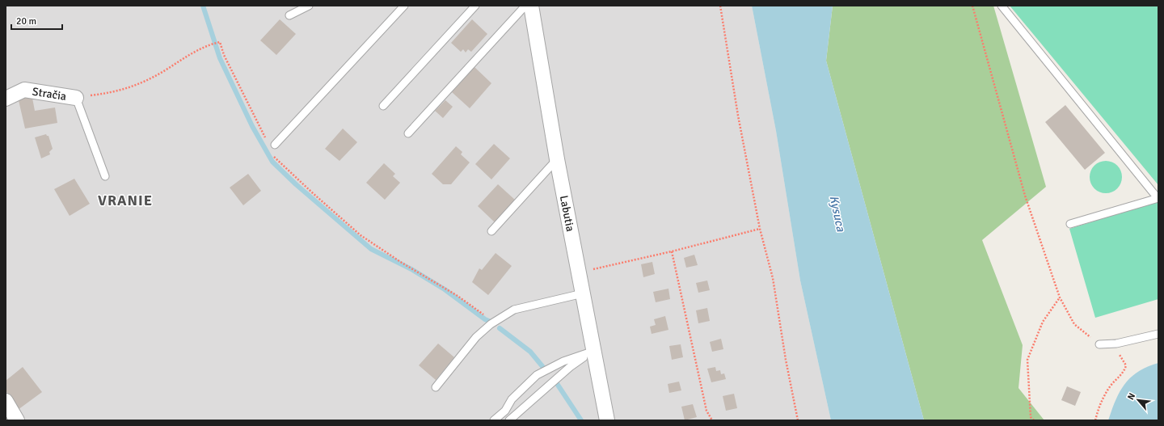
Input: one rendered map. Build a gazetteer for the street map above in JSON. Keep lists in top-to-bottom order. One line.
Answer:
{"streets":{"street":["Stračia","Labutia"]},"districts":["VRANIE"],"water":["Kysuca"],"scale_bar":"20 m","north":"top left"}
